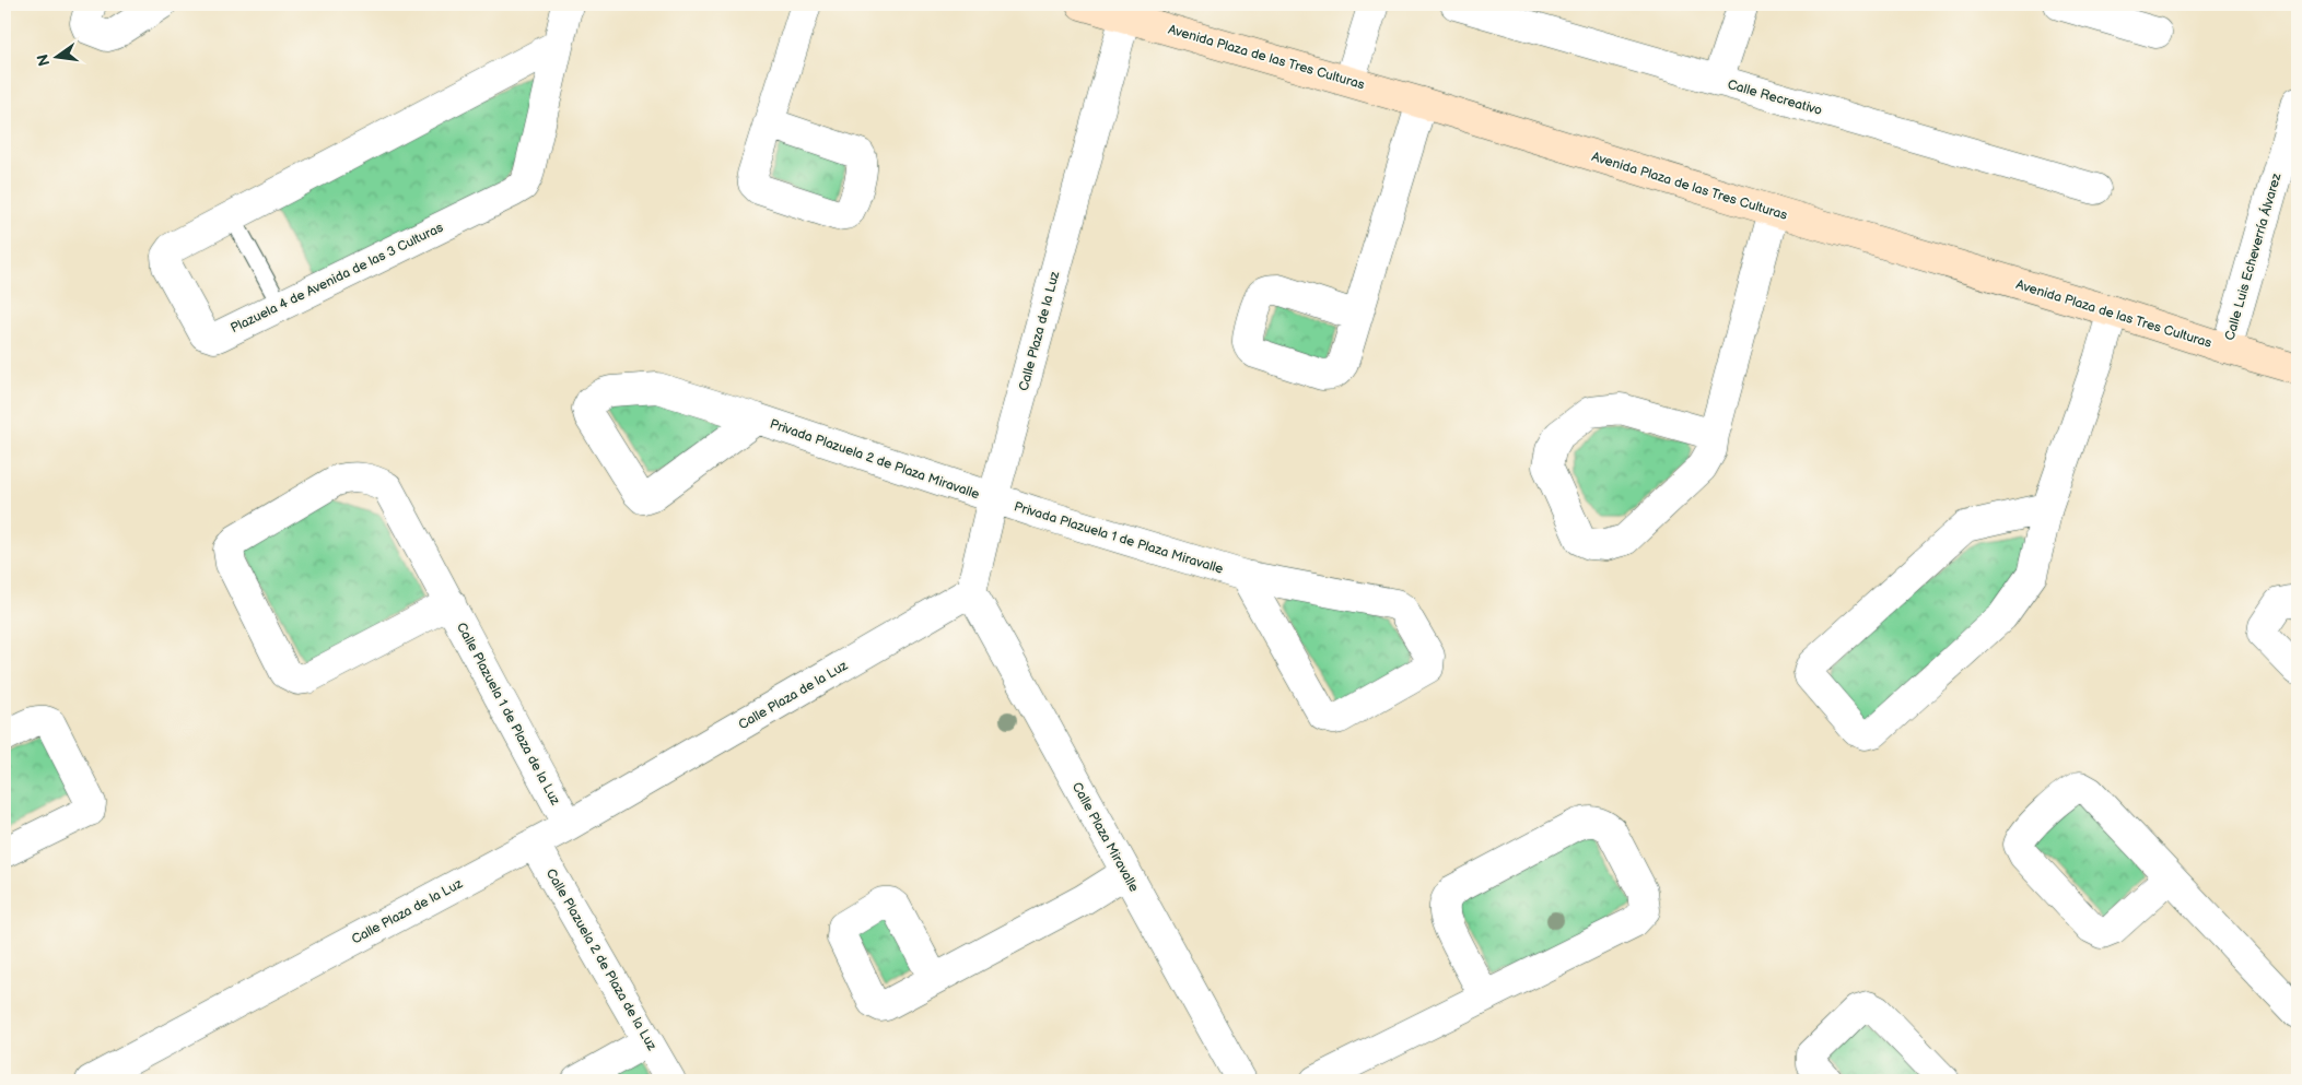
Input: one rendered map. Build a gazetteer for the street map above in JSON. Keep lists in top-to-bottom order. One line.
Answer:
{"streets":{"street":["Avenida Plaza de las Tres Culturas","Calle Recreativo","Calle Luis Echeverría Álvarez","Plazuela 4 de Avenida de las 3 Culturas","Calle Plaza de la Luz","Privada Plazuela 2 de Plaza Miravalle","Privada Plazuela 1 de Plaza Miravalle","Calle Plazuela 1 de Plaza de la Luz","Calle Plaza Miravalle","Calle Plazuela 2 de Plaza de la Luz"]},"crossings":[["Avenida Plaza de las Tres Culturas","Calle Luis Echeverría Álvarez"],["Avenida Plaza de las Tres Culturas","Calle Plaza de la Luz"],["Calle Plaza de la Luz","Privada Plazuela 2 de Plaza Miravalle"],["Calle Plaza de la Luz","Privada Plazuela 1 de Plaza Miravalle"],["Calle Plaza de la Luz","Calle Plazuela 1 de Plaza de la Luz"],["Calle Plaza de la Luz","Calle Plaza Miravalle"],["Calle Plaza de la Luz","Calle Plazuela 2 de Plaza de la Luz"],["Privada Plazuela 2 de Plaza Miravalle","Privada Plazuela 1 de Plaza Miravalle"]],"north":"left"}
